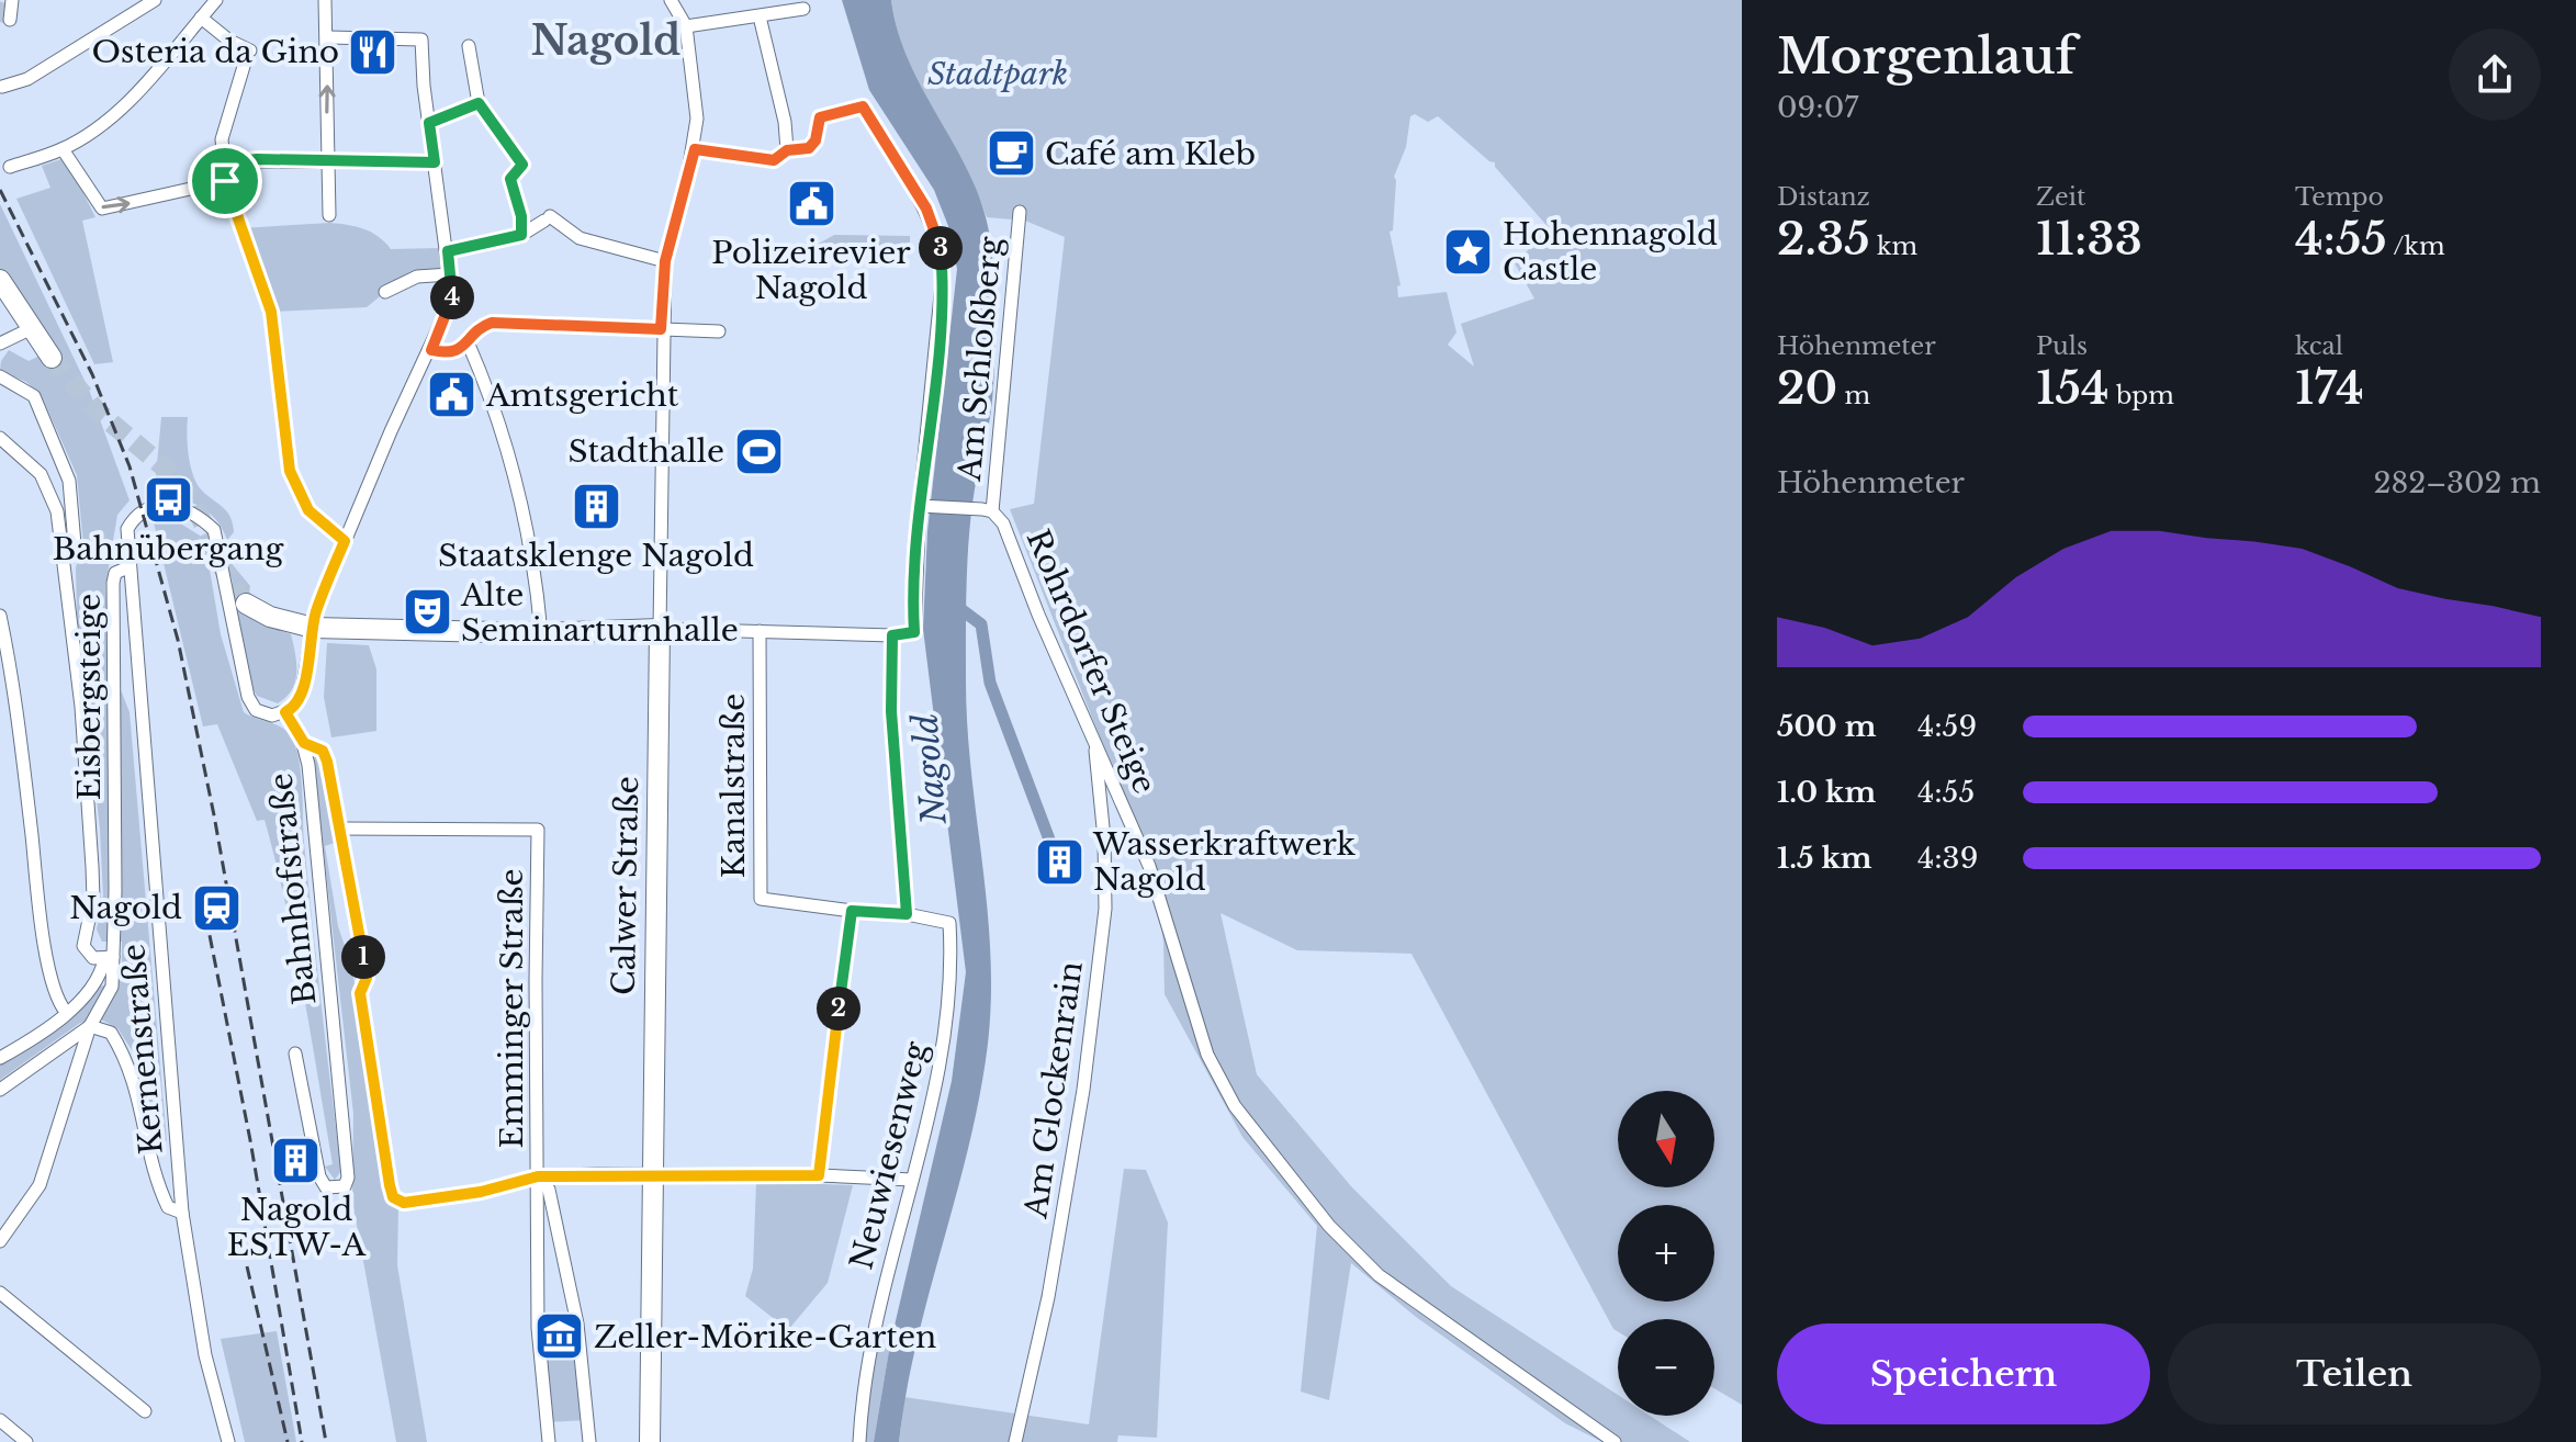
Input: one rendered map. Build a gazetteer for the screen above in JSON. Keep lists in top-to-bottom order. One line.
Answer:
{"streets":{"main road":["Calwer Straße"],"street":["Am Schloßberg","Rohrdorfer Steige","Eisbergsteige","Kanalstraße","Bahnhofstraße","Emminger Straße","Kernenstraße","Am Glockenrain","Neuwiesenweg"]},"crossings":[["Am Schloßberg","Rohrdorfer Steige"],["Rohrdorfer Steige","Am Glockenrain"],["Eisbergsteige","Bahnhofstraße"],["Eisbergsteige","Kernenstraße"],["Kanalstraße","Neuwiesenweg"]],"districts":["Nagold"],"water":["Nagold"],"parks":["Stadtpark"],"places":{"restaurant":["Osteria da Gino"],"cafe":["Café am Kleb"],"public building":["Polizeirevier Nagold","Amtsgericht"],"place":["Hohennagold Castle"],"sports":["Stadthalle"],"bus stop":["Bahnübergang"],"building":["Staatsklenge Nagold","Wasserkraftwerk Nagold","Nagold ESTW-A"],"theatre":["Alte Seminarturnhalle"],"station":["Nagold"],"museum":["Zeller-Mörike-Garten"]},"north":"bottom","page":{"heading":["Morgenlauf","09:07"],"stats":[["Distanz","2.35 km"],["Zeit","11:33"],["Tempo","4:55 /km"],["Höhenmeter","20 m"],["Puls","154 bpm"],["kcal","174"]],"pins":["3","4","1","2"],"chart":["Höhenmeter","282–302 m"],"list":[{"name":"500 m","note":"4:59"},{"name":"1.0 km","note":"4:55"},{"name":"1.5 km","note":"4:39"}],"map_buttons":["+","−"],"buttons":["Speichern","Teilen"]}}
